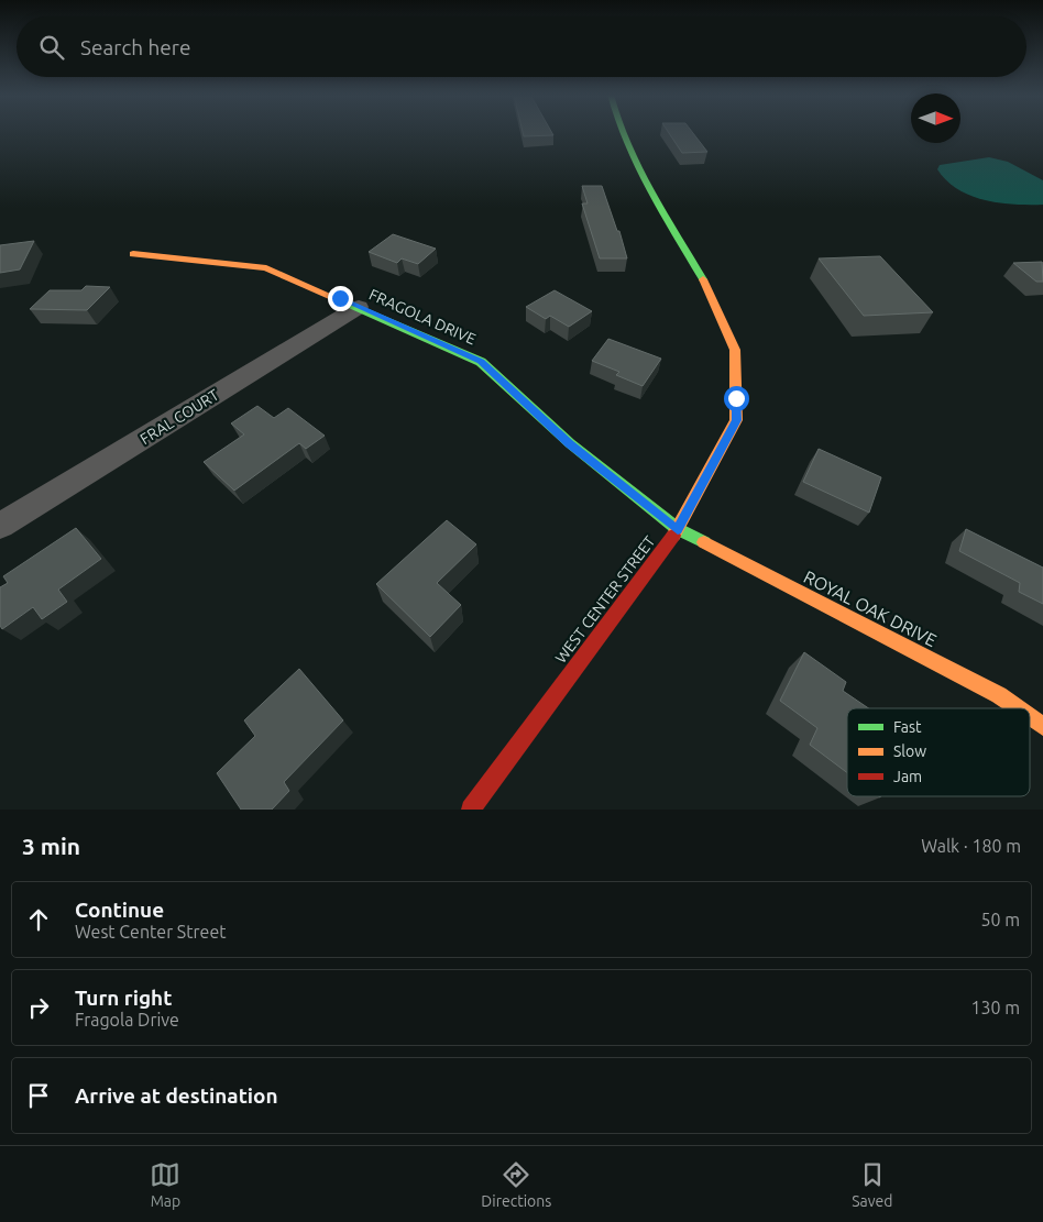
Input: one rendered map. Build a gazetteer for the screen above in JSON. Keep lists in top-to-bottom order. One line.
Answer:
{"streets":{"street":["FRAGOLA DRIVE","FRAL COURT","WEST CENTER STREET","ROYAL OAK DRIVE"]},"crossings":[["FRAGOLA DRIVE","FRAL COURT"],["FRAGOLA DRIVE","WEST CENTER STREET"],["FRAGOLA DRIVE","ROYAL OAK DRIVE"],["WEST CENTER STREET","ROYAL OAK DRIVE"]],"legend":["Fast","Slow","Jam"],"north":"right","page":{"search":"Search here","heading":["3 min","Walk · 180 m"],"list":[["Continue","West Center Street","50 m"],["Turn right","Fragola Drive","130 m"],"Arrive at destination"],"nav":["Map","Directions","Saved"]}}
